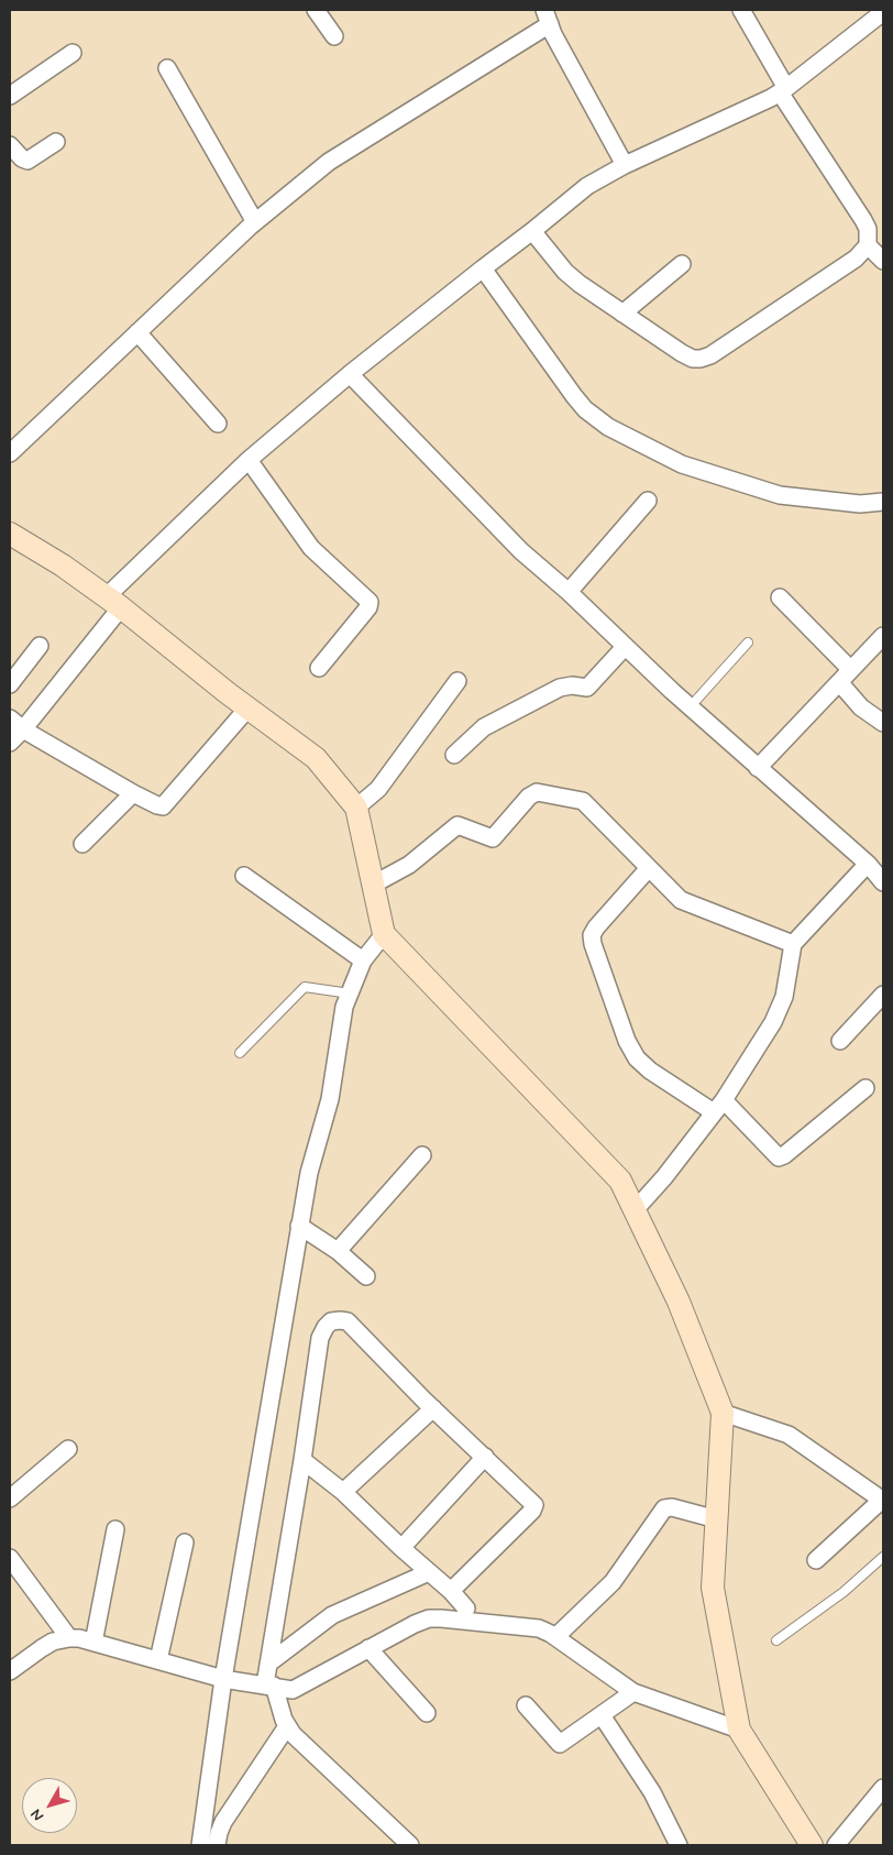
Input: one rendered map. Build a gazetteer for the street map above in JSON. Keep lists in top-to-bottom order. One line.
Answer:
{"north":"bottom left"}
